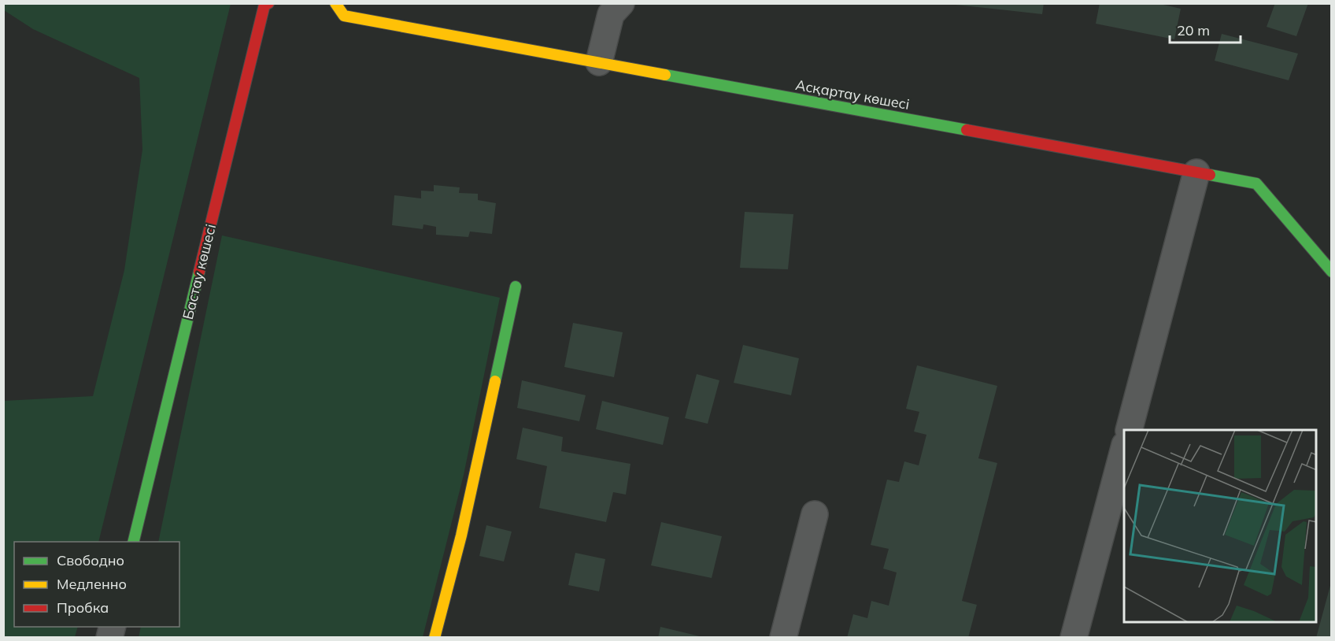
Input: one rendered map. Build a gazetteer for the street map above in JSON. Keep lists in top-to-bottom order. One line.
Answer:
{"streets":{"street":["Асқартау көшесі","Бастау көшесі"]},"legend":["Свободно","Медленно","Пробка"],"scale_bar":"20 m"}
